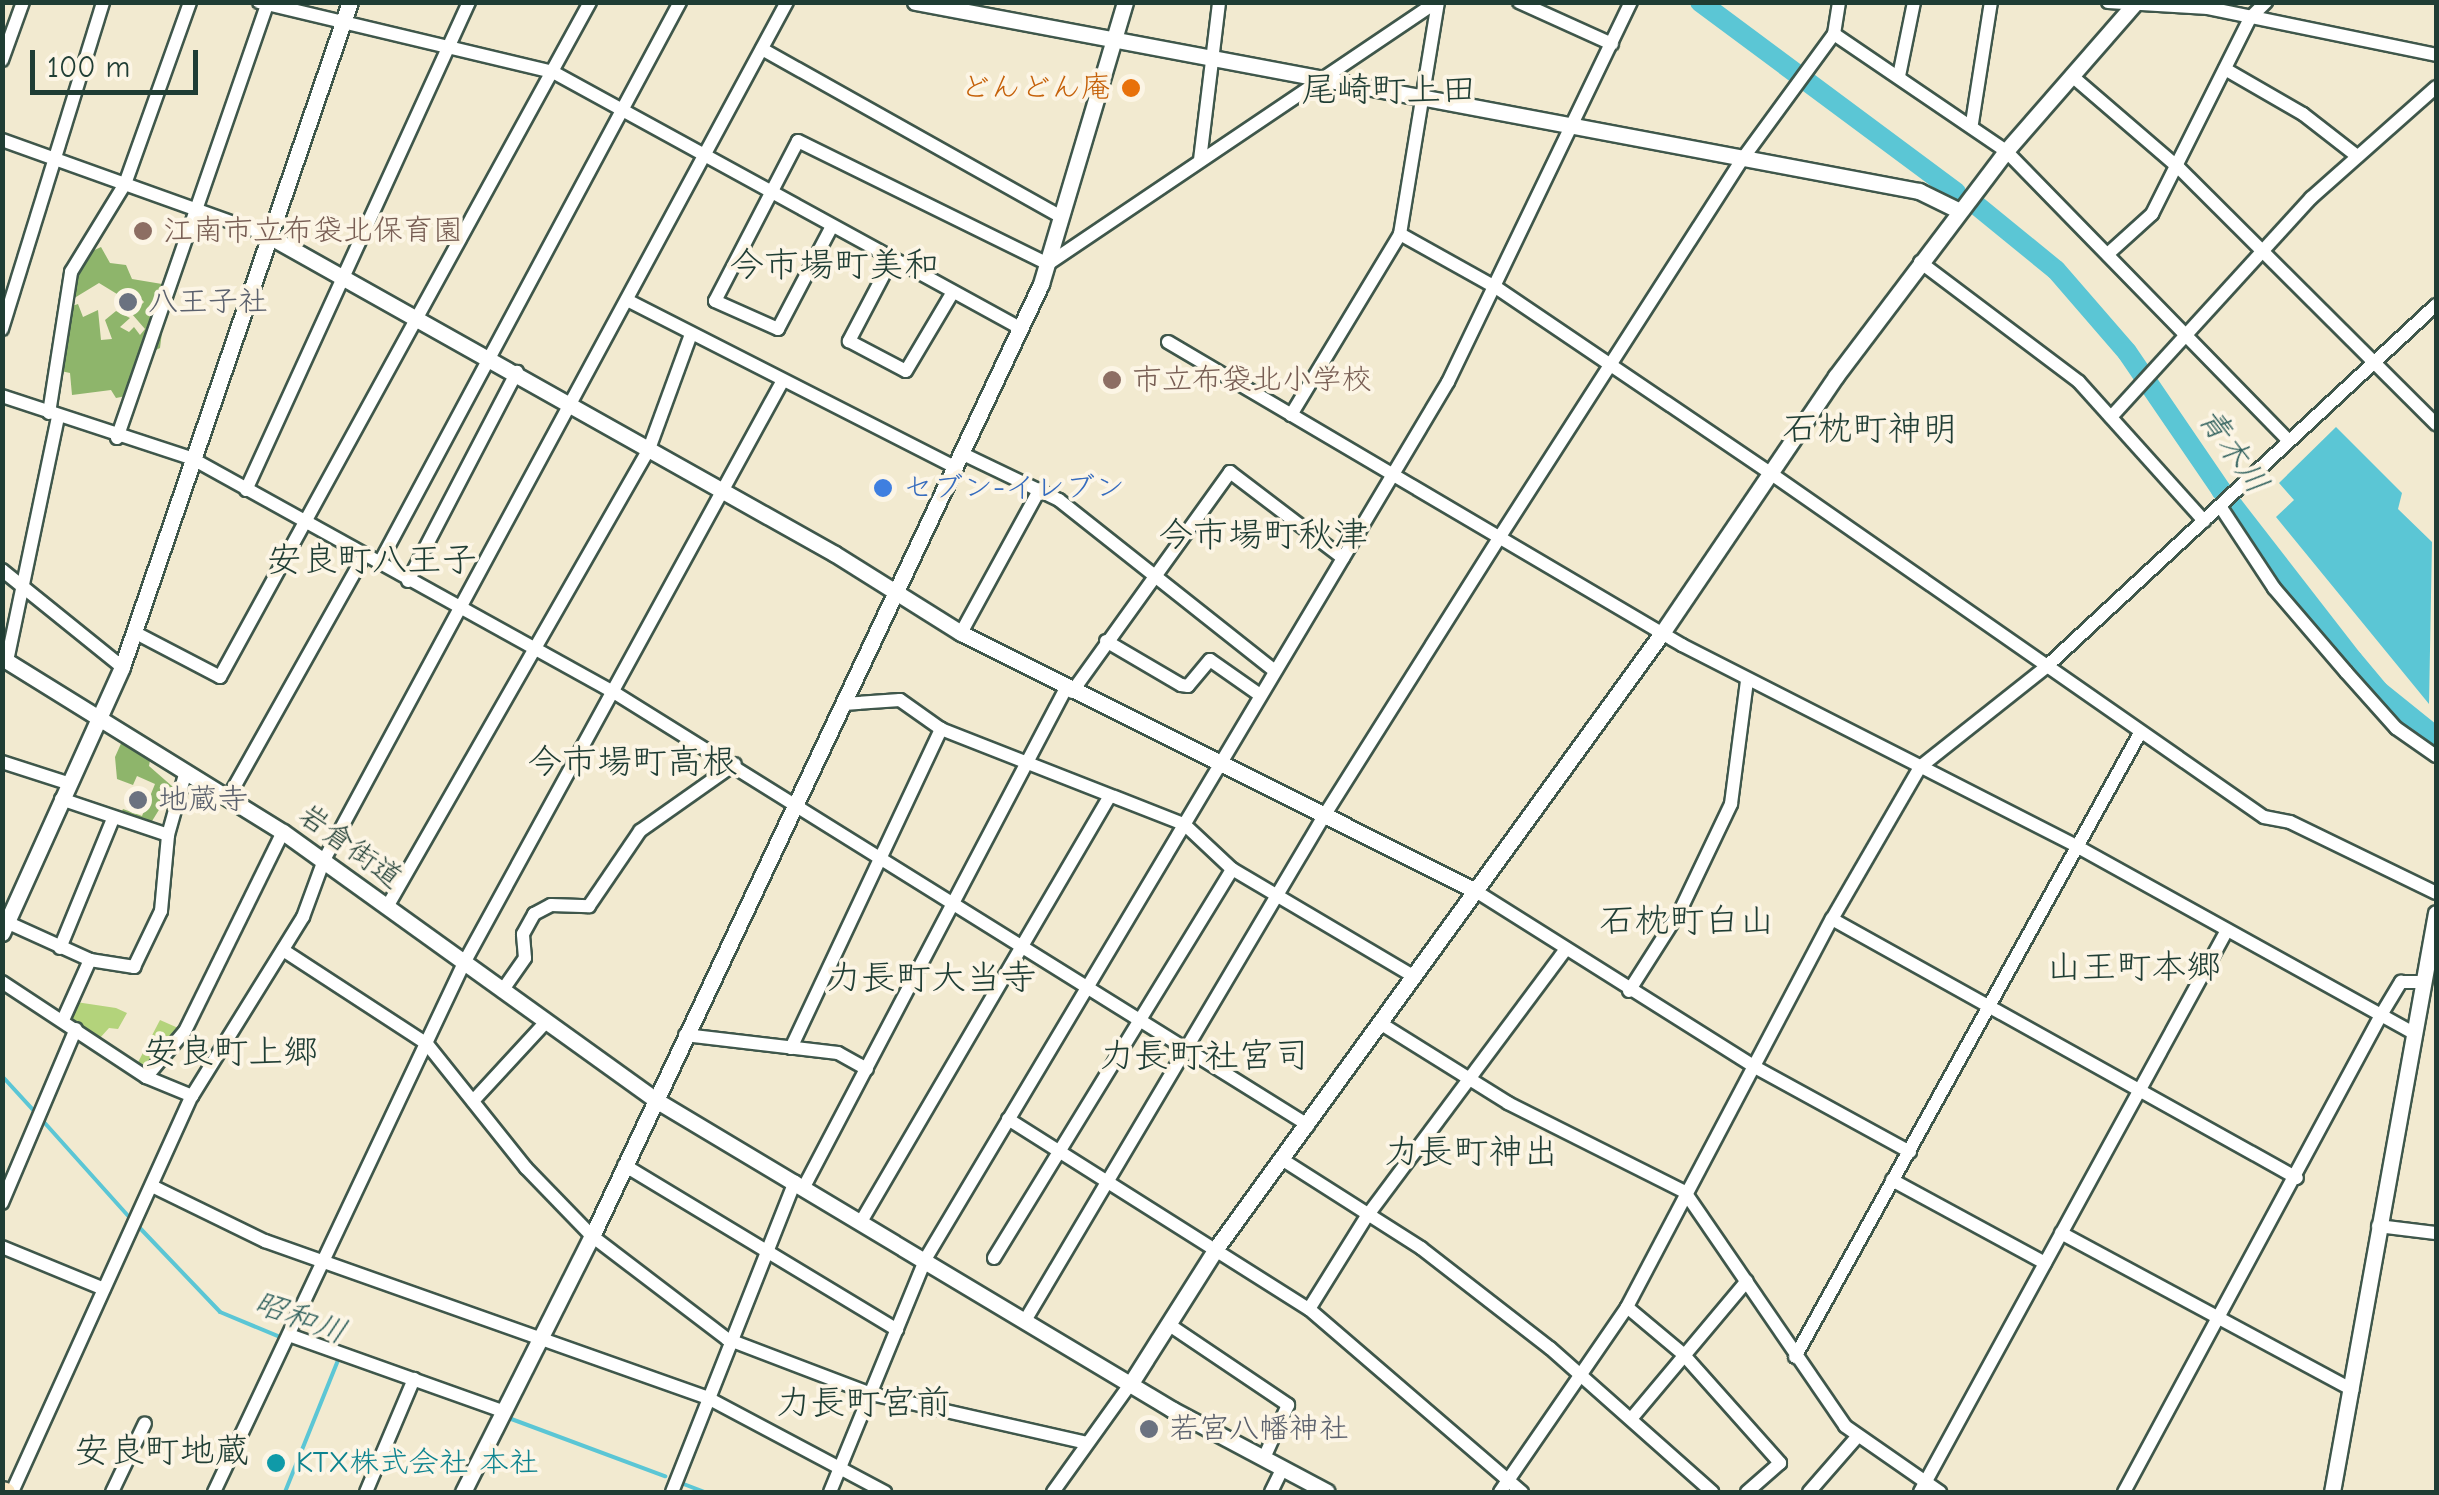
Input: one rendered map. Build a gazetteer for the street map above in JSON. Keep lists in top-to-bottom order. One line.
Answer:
{"streets":{"street":["岩倉街道"]},"districts":["尾崎町上田","今市場町美和","石枕町神明","今市場町秋津","安良町八王子","今市場町高根","石枕町白山","山王町本郷","力長町大当寺","安良町上郷","力長町社宮司","力長町神出","力長町宮前","安良町地蔵"],"water":["青木川","昭和川"],"places":["どんどん庵","江南市立布袋北保育園","八王子社","市立布袋北小学校","セブン-イレブン","地蔵寺","若宮八幡神社","KTX株式会社 本社"],"scale_bar":"100 m"}
